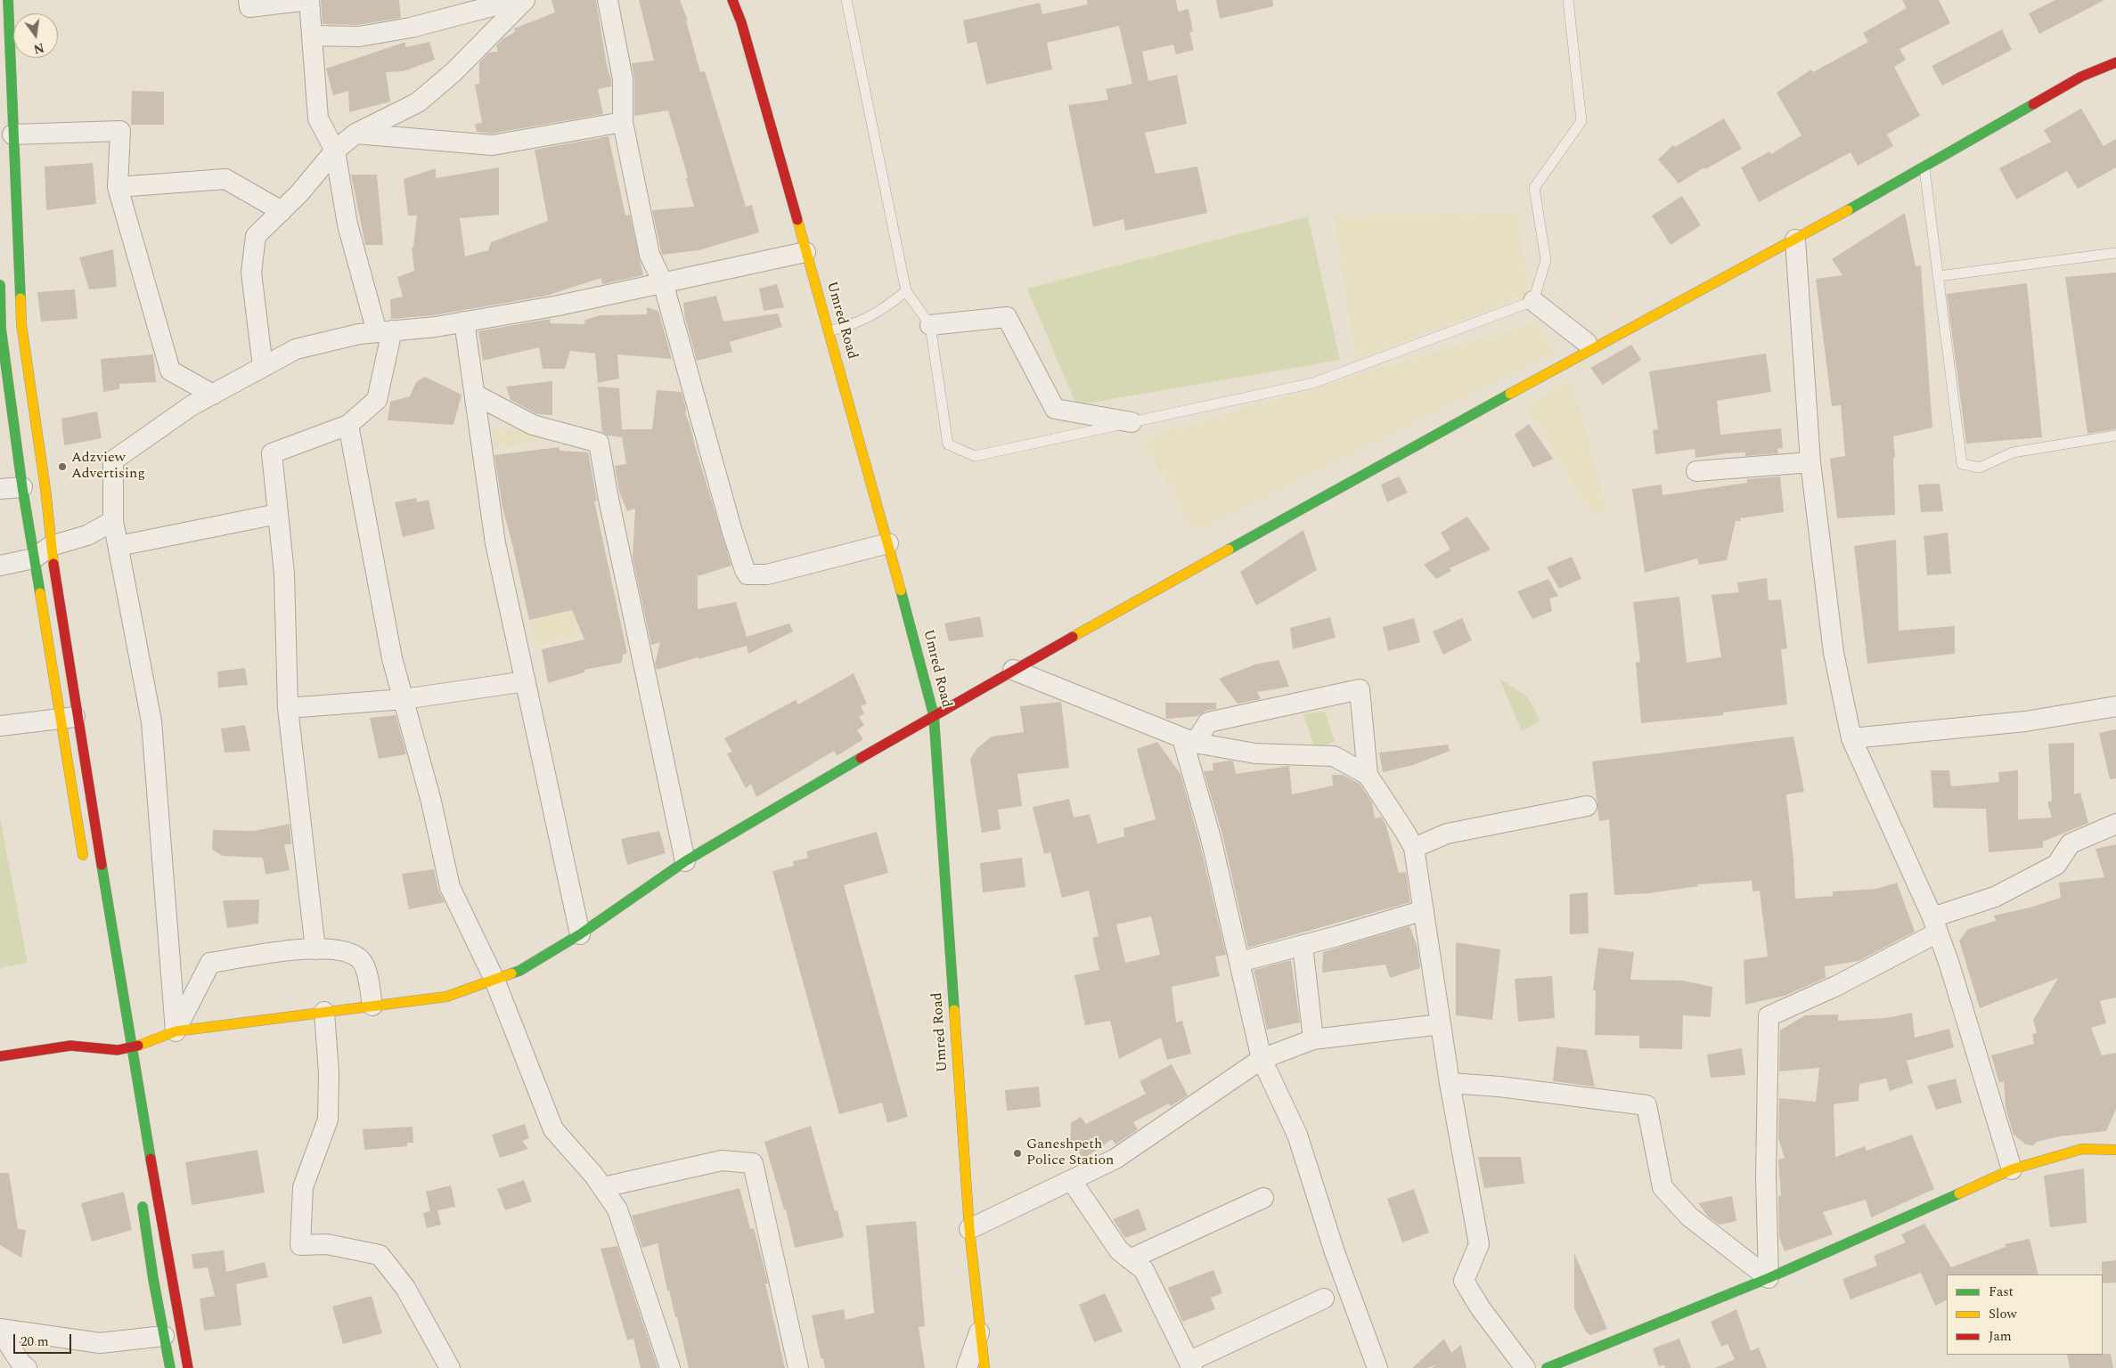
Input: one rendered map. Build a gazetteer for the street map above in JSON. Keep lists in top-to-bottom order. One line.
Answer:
{"streets":{"street":["Umred Road"]},"places":["Adzview Advertising","Ganeshpeth Police Station"],"legend":["Fast","Slow","Jam"],"scale_bar":"20 m","north":"bottom"}
